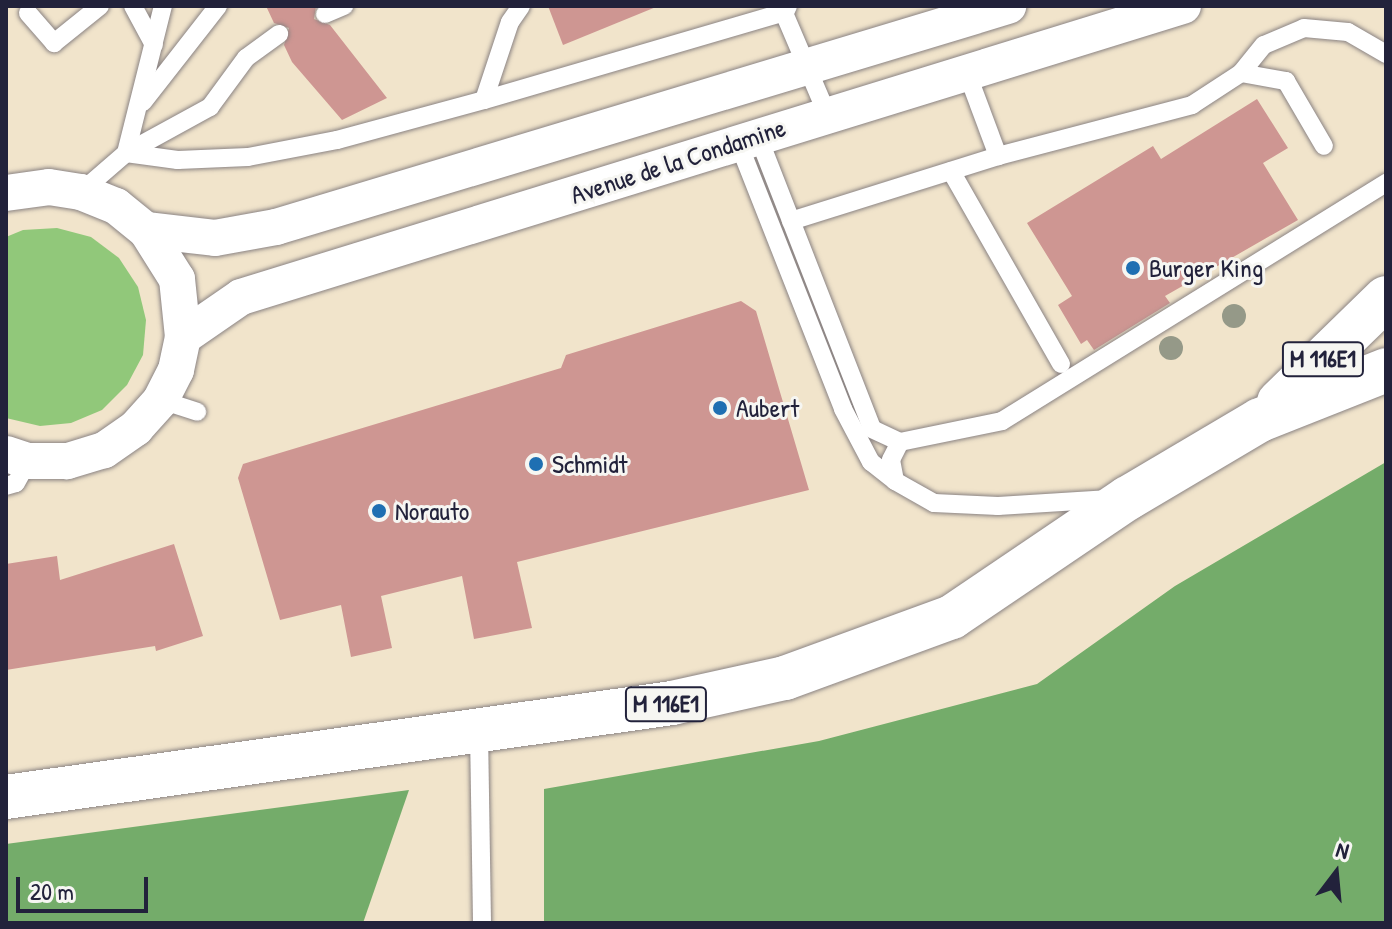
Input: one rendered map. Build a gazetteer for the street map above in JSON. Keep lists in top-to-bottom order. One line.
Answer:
{"streets":{"main road":["M 116E1"],"street":["Avenue de la Condamine"]},"places":["Burger King","Aubert","Schmidt","Norauto"],"scale_bar":"20 m","north":"top"}
